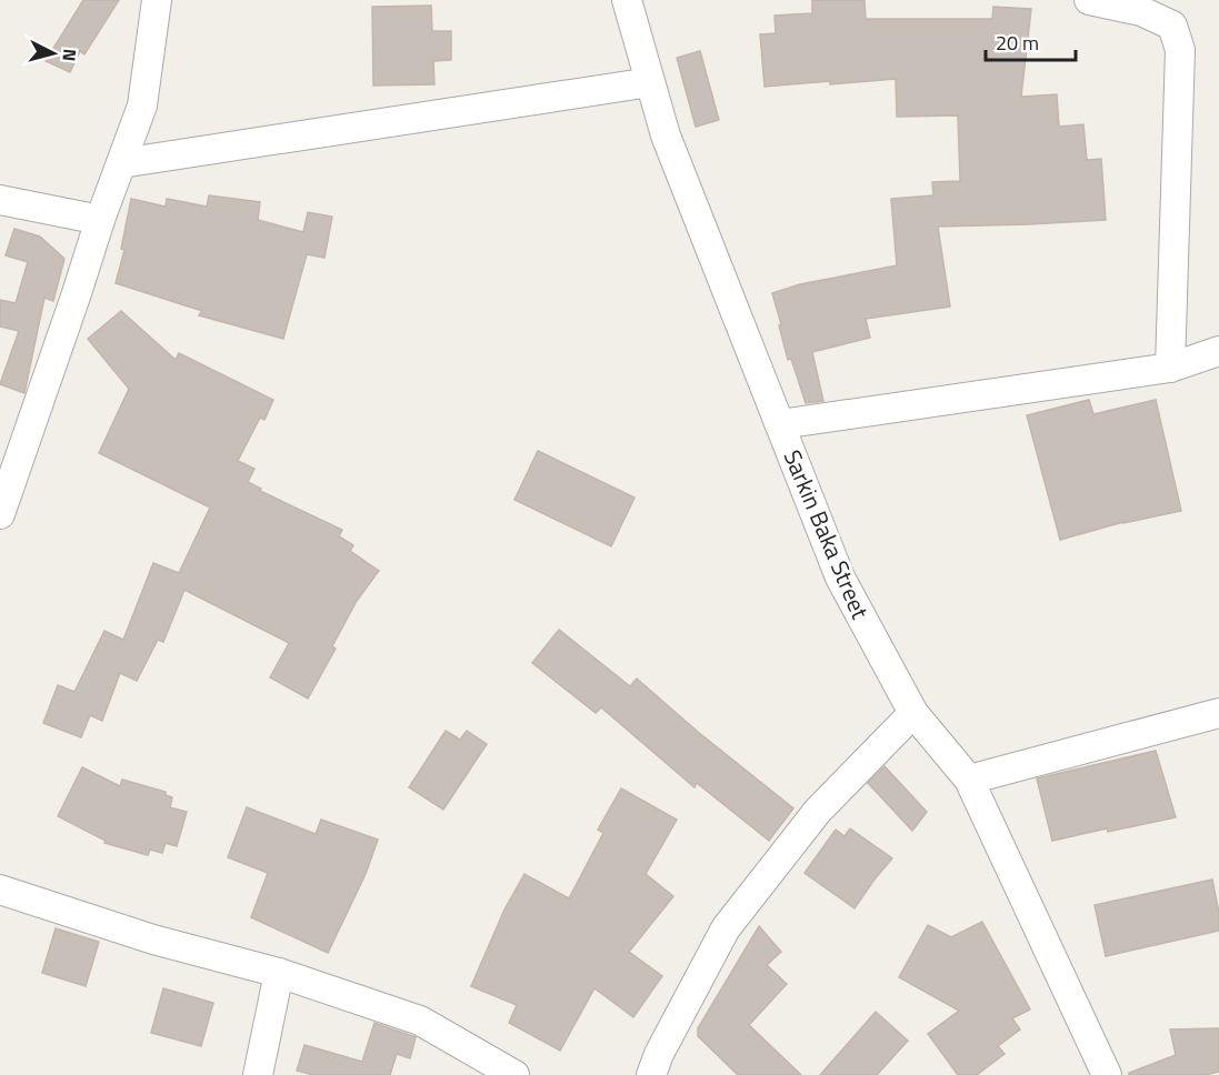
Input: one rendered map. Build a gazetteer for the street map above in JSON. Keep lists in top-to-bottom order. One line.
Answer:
{"streets":{"street":["Sarkin Baka Street"]},"scale_bar":"20 m","north":"right"}
